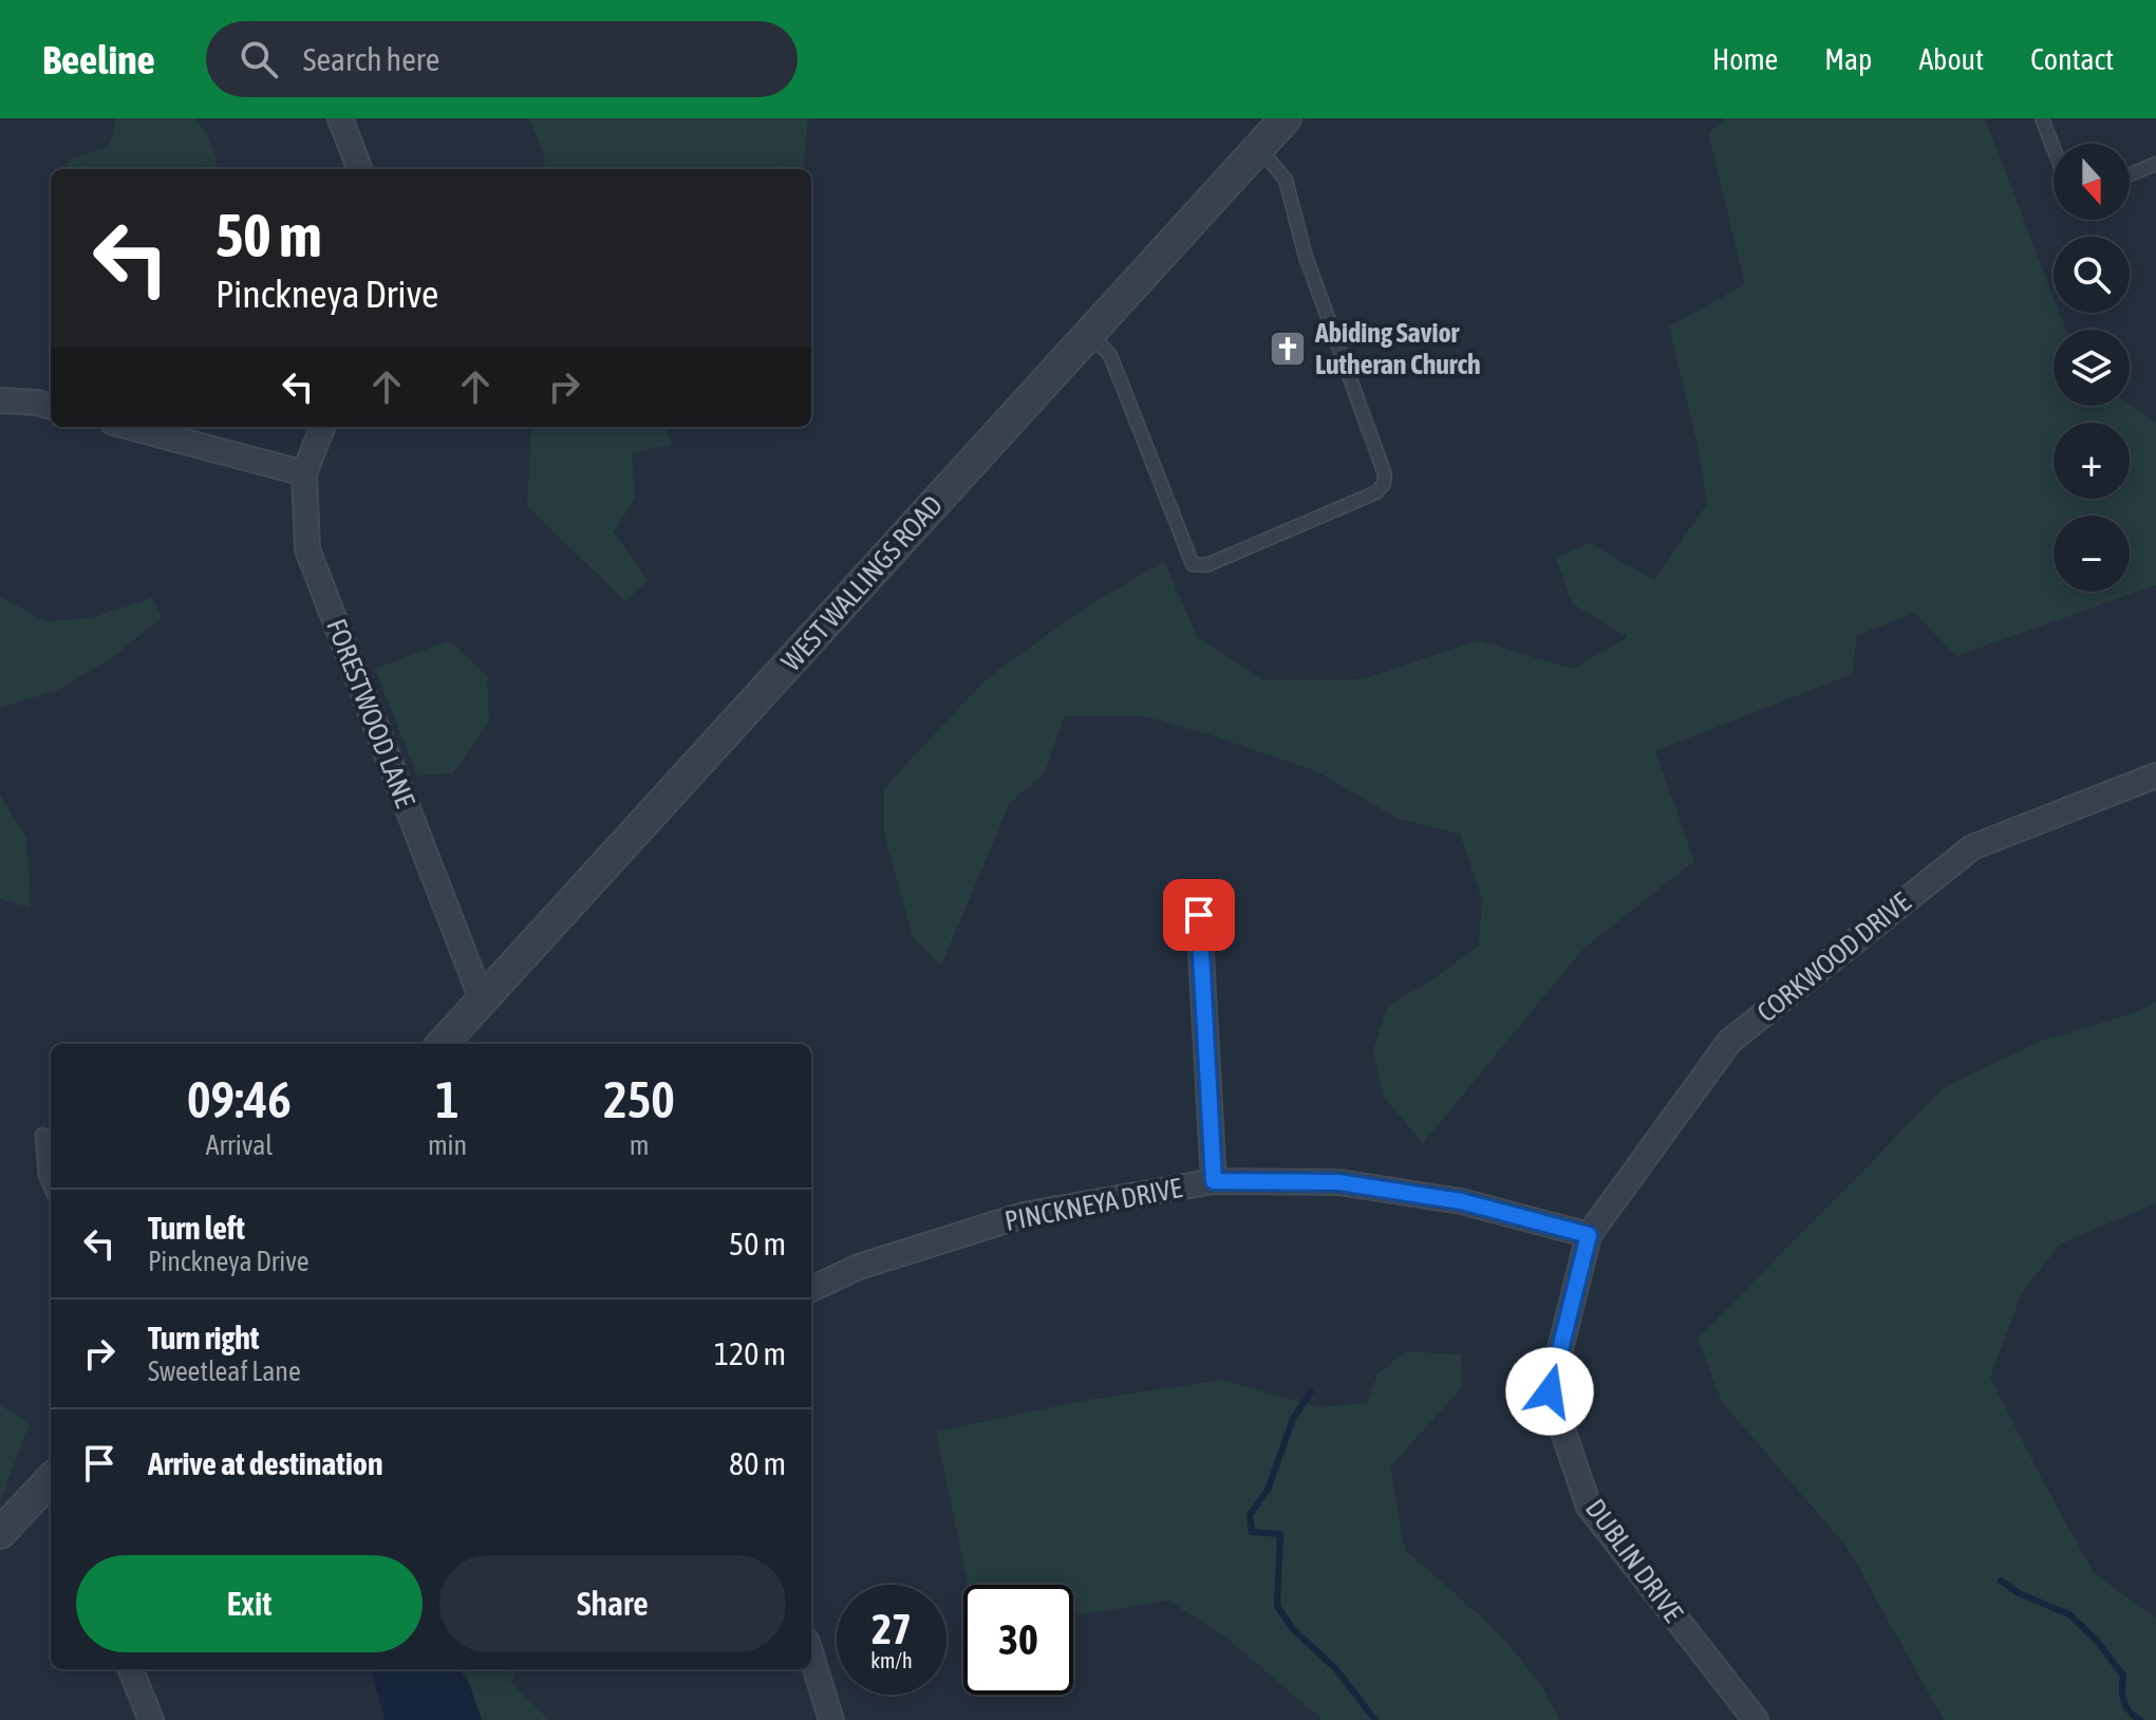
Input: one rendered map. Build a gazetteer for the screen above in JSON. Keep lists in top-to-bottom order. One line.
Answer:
{"streets":{"street":["WEST WALLINGS ROAD","FORESTWOOD LANE","CORKWOOD DRIVE","PINCKNEYA DRIVE","DUBLIN DRIVE"]},"crossings":[["WEST WALLINGS ROAD","FORESTWOOD LANE"],["CORKWOOD DRIVE","PINCKNEYA DRIVE"],["CORKWOOD DRIVE","DUBLIN DRIVE"],["PINCKNEYA DRIVE","DUBLIN DRIVE"]],"places":{"church":["Abiding Savior Lutheran Church"]},"north":"bottom","page":{"header":"Beeline","search":"Search here","nav":["Home","Map","About","Contact"],"map_buttons":["+","−"],"turn":["50 m","Pinckneya Drive"],"eta":["09:46","Arrival","1","min","250","m"],"list":[{"name":"Turn left","note":"Pinckneya Drive","value":"50 m"},{"name":"Turn right","note":"Sweetleaf Lane","value":"120 m"},{"name":"Arrive at destination","value":"80 m"}],"buttons":["Exit","Share"],"speed":"27 km/h","limit":"30"}}
